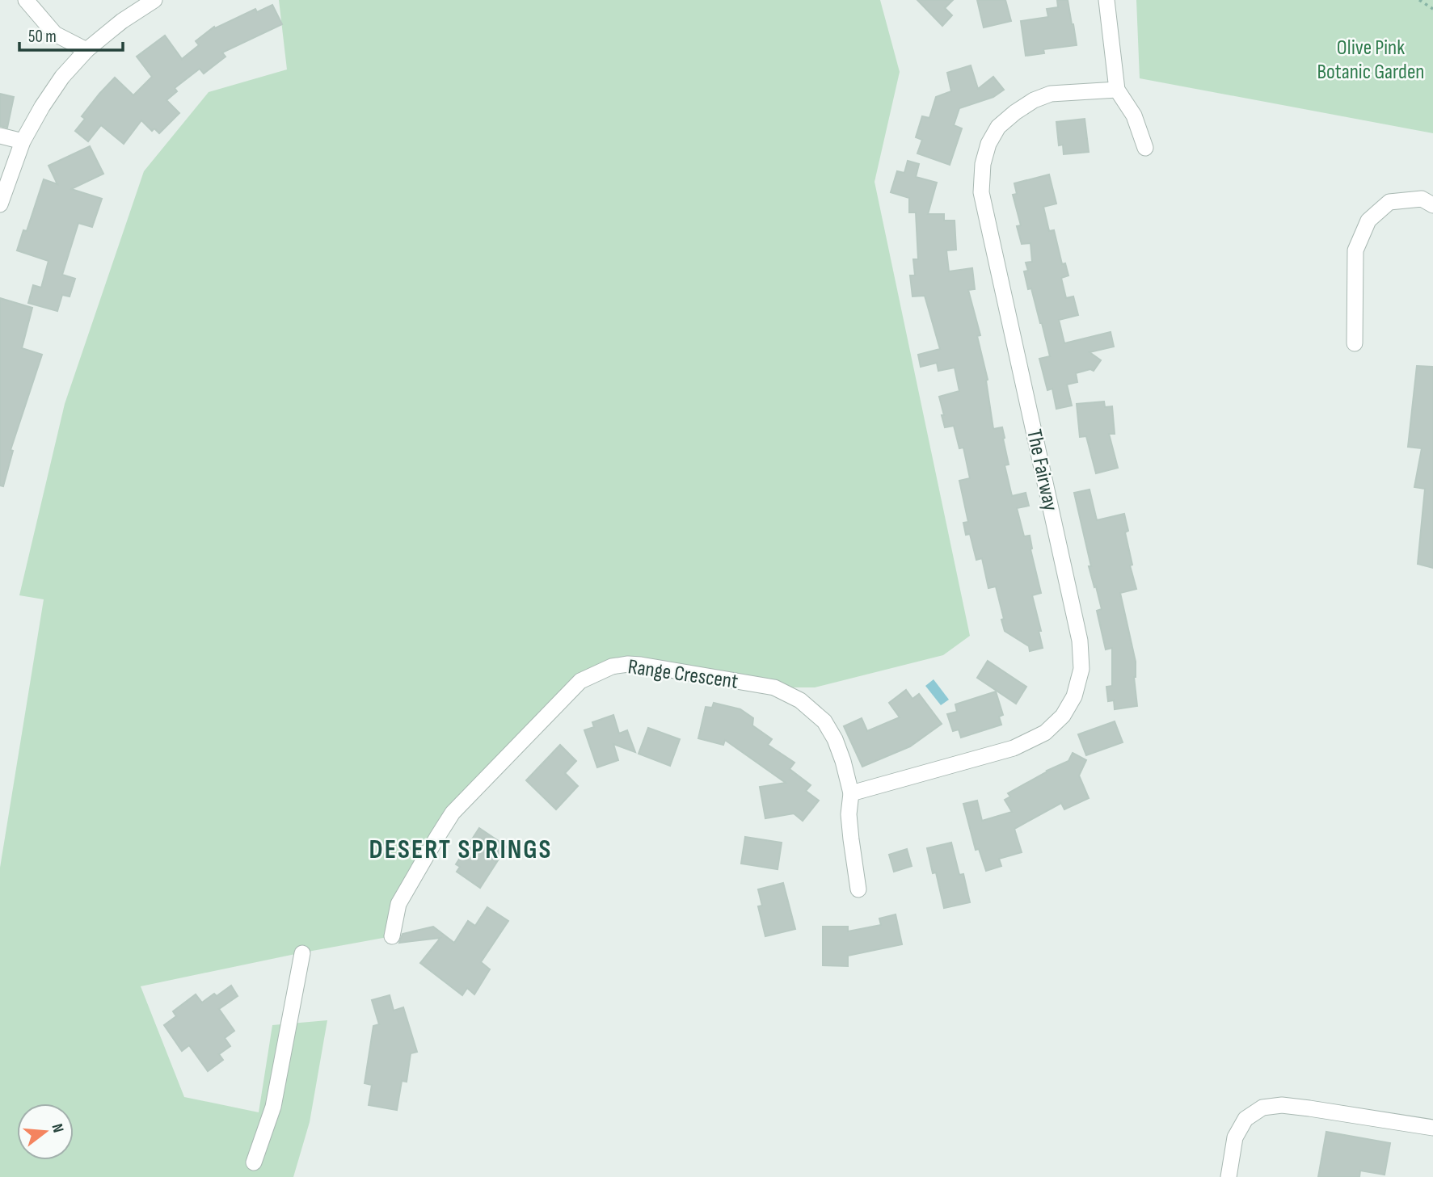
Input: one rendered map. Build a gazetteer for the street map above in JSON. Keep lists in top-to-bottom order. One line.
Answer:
{"streets":{"street":["The Fairway","Range Crescent"]},"crossings":[["The Fairway","Range Crescent"]],"districts":["DESERT SPRINGS"],"parks":["Olive Pink Botanic Garden"],"scale_bar":"50 m","north":"right"}
